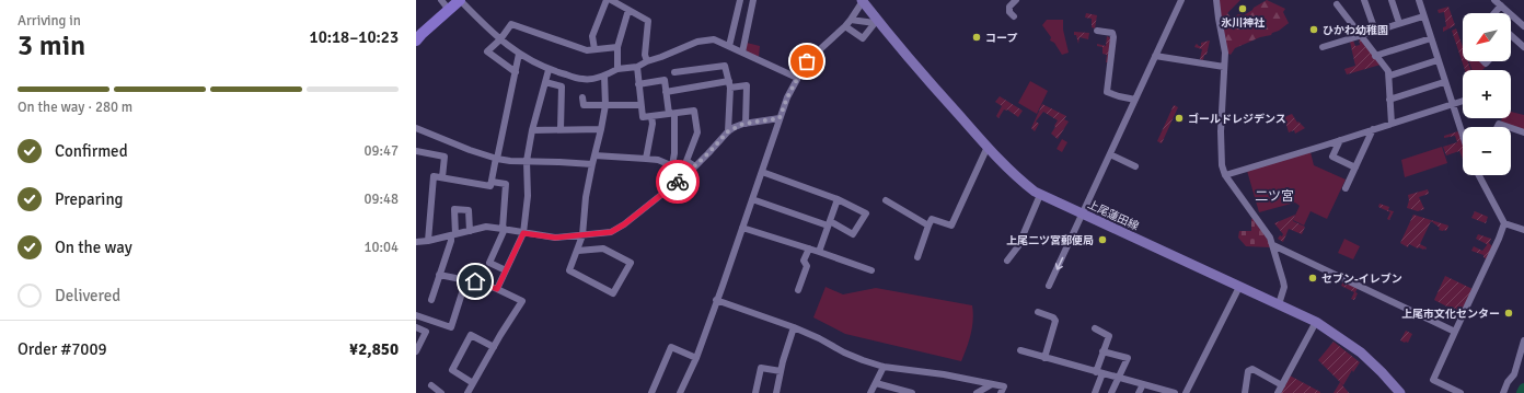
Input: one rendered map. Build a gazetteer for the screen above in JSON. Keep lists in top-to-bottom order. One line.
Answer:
{"streets":{"main road":["上尾蓮田線"]},"districts":["二ツ宮"],"places":["氷川神社","ひかわ幼稚園","コープ","ゴールドレジデンス","上尾二ツ宮郵便局","セブン-イレブン","上尾市文化センター"],"north":"bottom left","page":{"heading":["3 min","Arriving in","10:18–10:23"],"panel":["Order #7009","¥2,850"],"map_buttons":["+","−"],"bar":"On the way · 280 m","list":[["Confirmed","09:47"],["Preparing","09:48"],["On the way","10:04"],"Delivered"]}}
